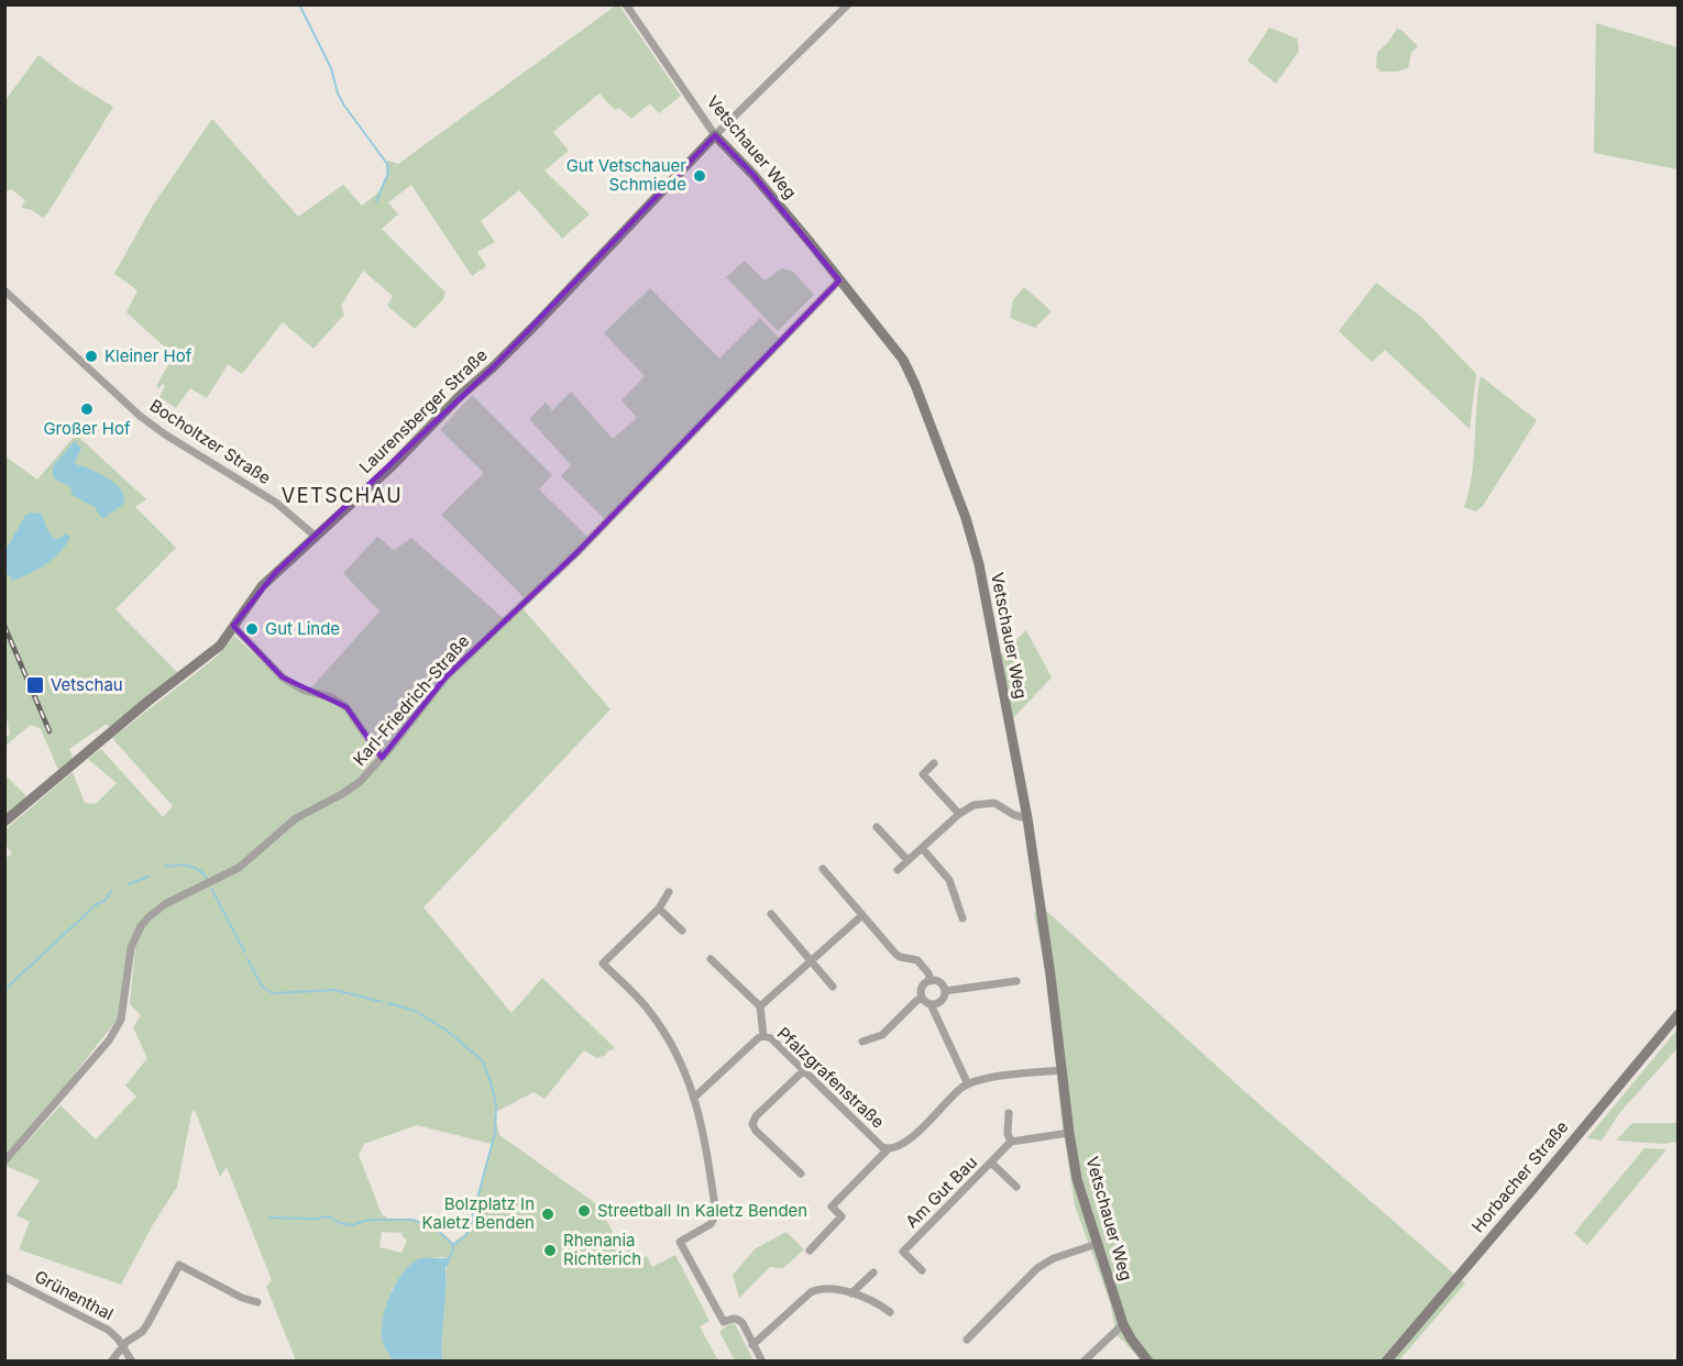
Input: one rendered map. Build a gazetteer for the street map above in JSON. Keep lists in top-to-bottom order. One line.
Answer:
{"streets":{"street":["Vetschauer Weg","Laurensberger Straße","Bocholtzer Straße","Karl-Friedrich-Straße","Pfalzgrafenstraße","Horbacher Straße","Am Gut Bau","Grünenthal"]},"crossings":[["Vetschauer Weg","Laurensberger Straße"],["Vetschauer Weg","Karl-Friedrich-Straße"],["Vetschauer Weg","Pfalzgrafenstraße"],["Laurensberger Straße","Bocholtzer Straße"]],"districts":["VETSCHAU"],"places":{"other":["Gut Vetschauer Schmiede","Kleiner Hof","Großer Hof","Gut Linde","Streetball In Kaletz Benden","Bolzplatz In Kaletz Benden","Rhenania Richterich"],"transit":["Vetschau"]}}
